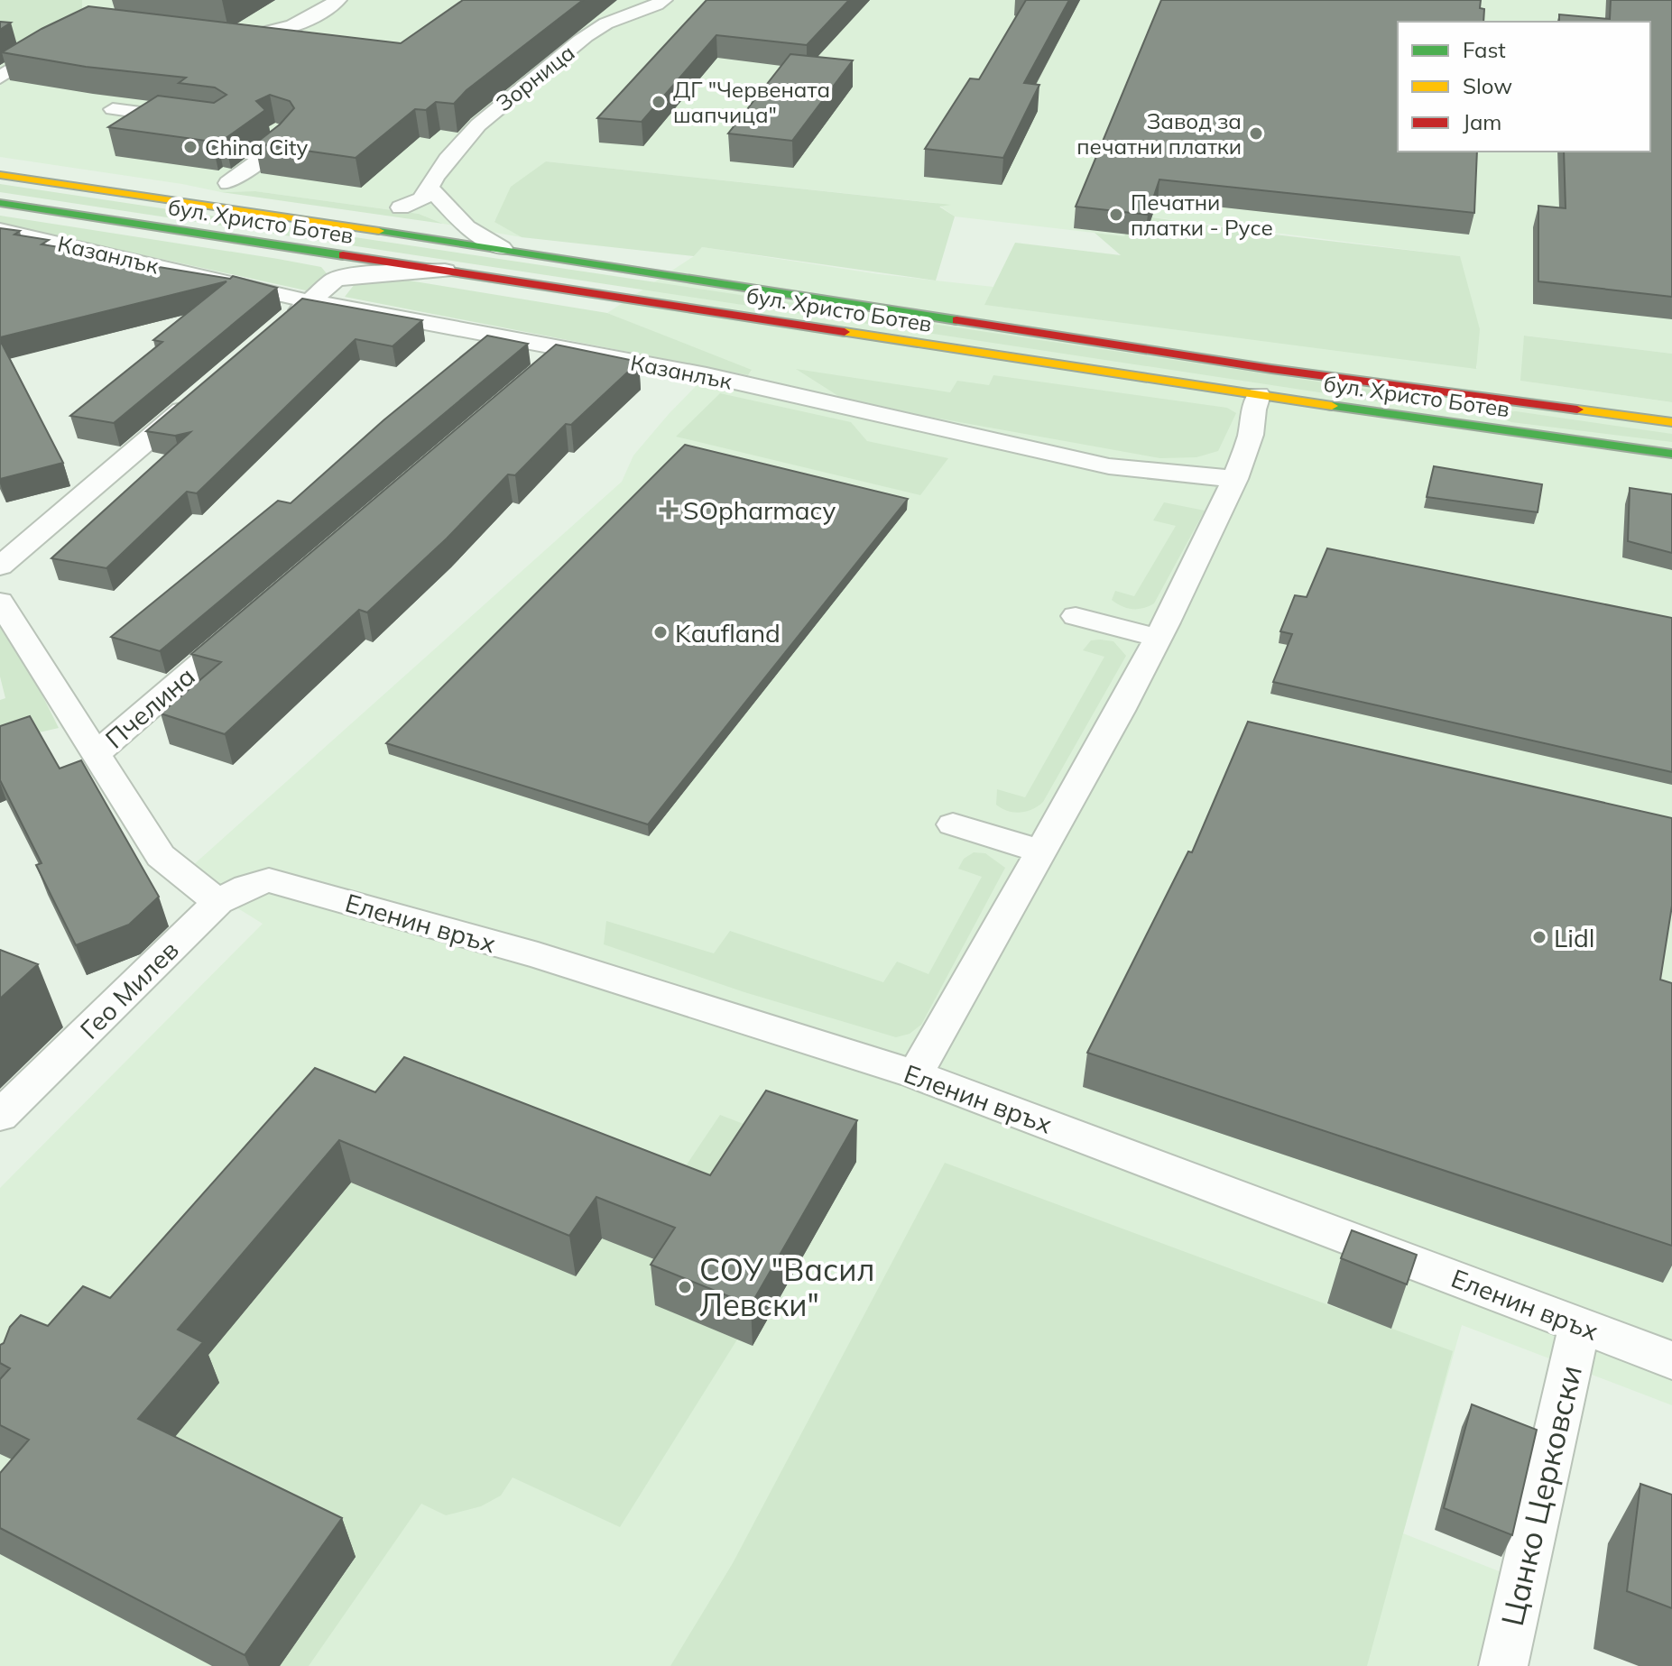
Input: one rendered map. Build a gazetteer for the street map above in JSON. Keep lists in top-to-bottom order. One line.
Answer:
{"streets":{"highway":["бул. Христо Ботев"],"street":["Зорница","Казанлък","Пчелина","Еленин връх","Гео Милев","Цанко Церковски"]},"crossings":[["Еленин връх","Гео Милев"],["Еленин връх","Цанко Церковски"]],"places":{"other":["ДГ \"Червената шапчица\"","Завод за печатни платки","China City","Печатни платки - Русе","Kaufland","Lidl","СОУ \"Васил Левски\""],"health":["SOpharmacy"]},"legend":["Fast","Slow","Jam"]}
